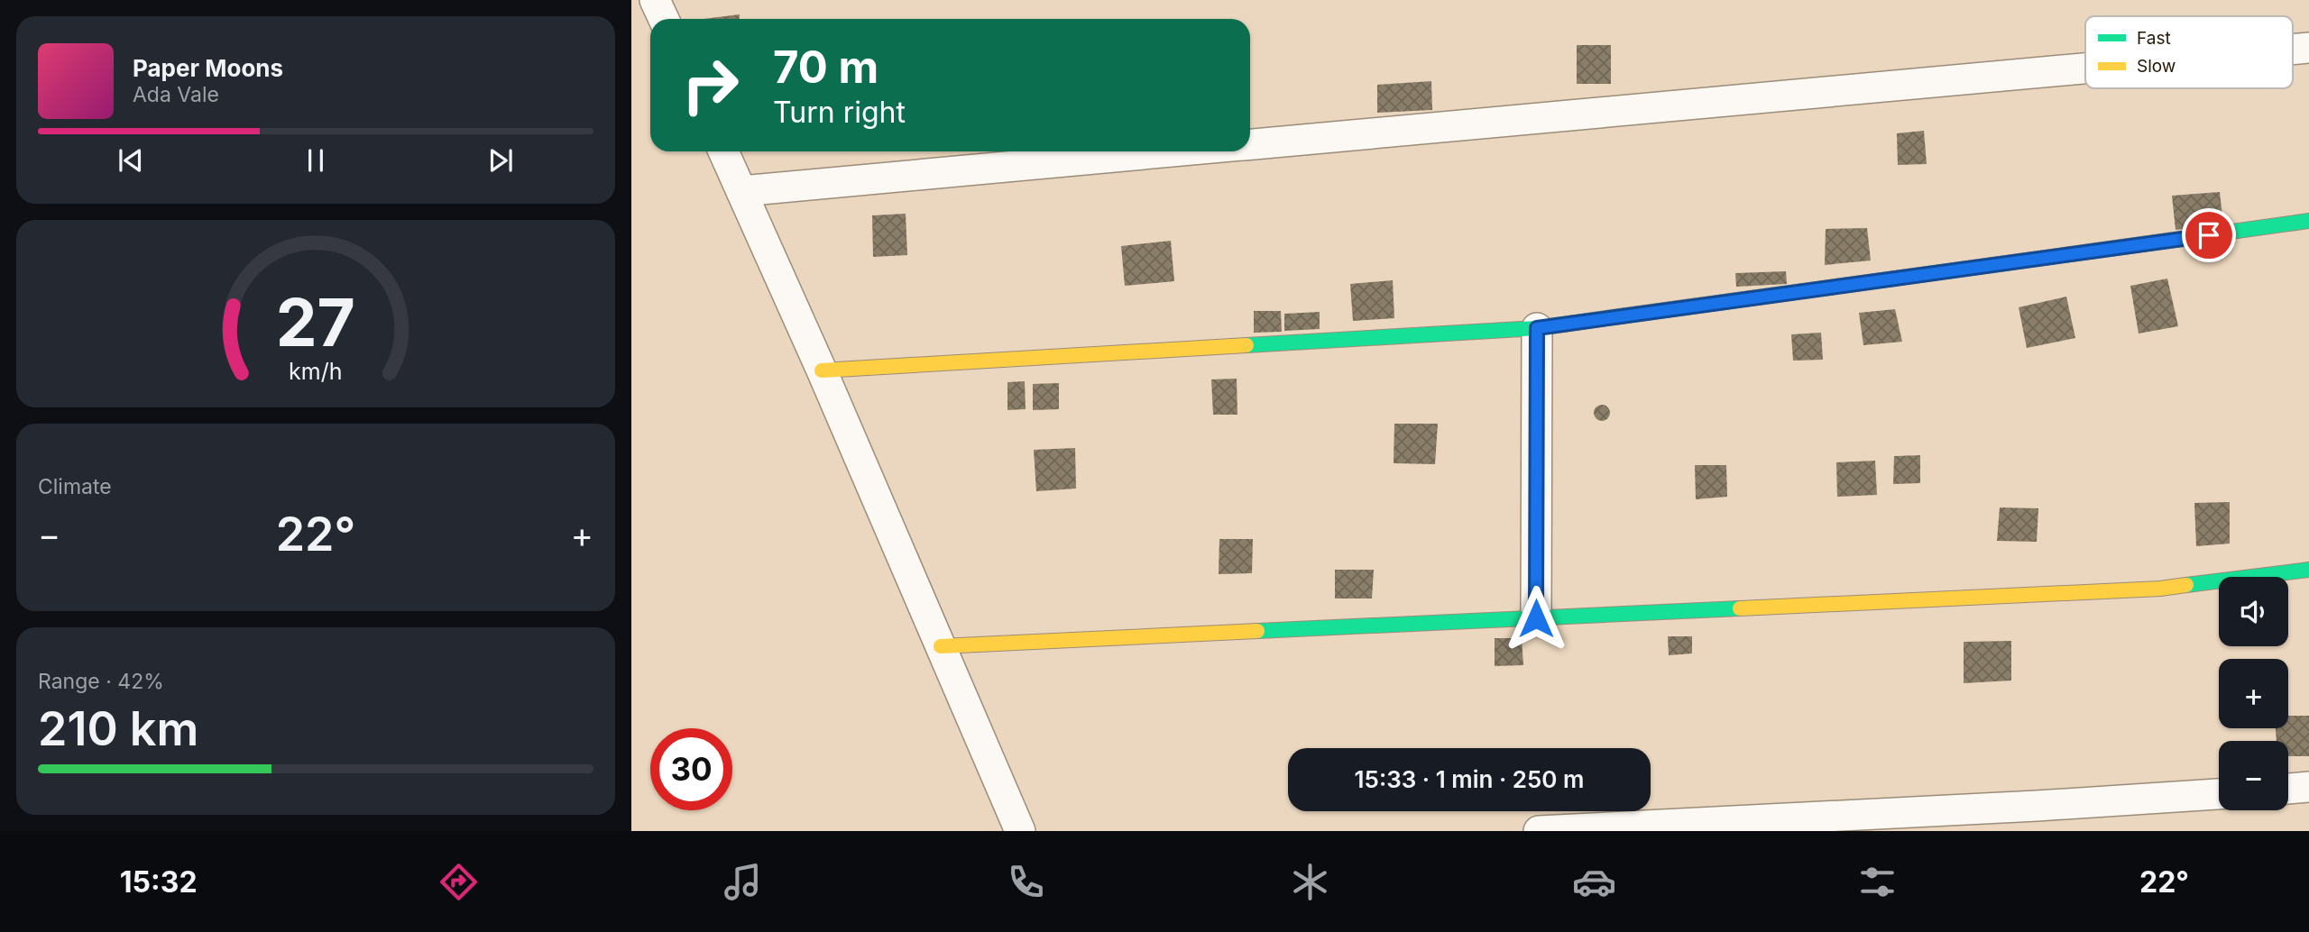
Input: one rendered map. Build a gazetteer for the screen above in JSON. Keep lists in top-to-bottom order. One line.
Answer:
{"legend":["Fast","Slow"],"page":{"turn":["70 m","Turn right"],"song":["Paper Moons","Ada Vale"],"tile":["Climate",["Range · 42%","210 km"]],"heat":["−","22°","+"],"map_buttons":["+","−"],"limit":"30","trip":"15:33 · 1 min · 250 m","tabs":["15:32","22°"],"gauge":["27","km/h"]}}
